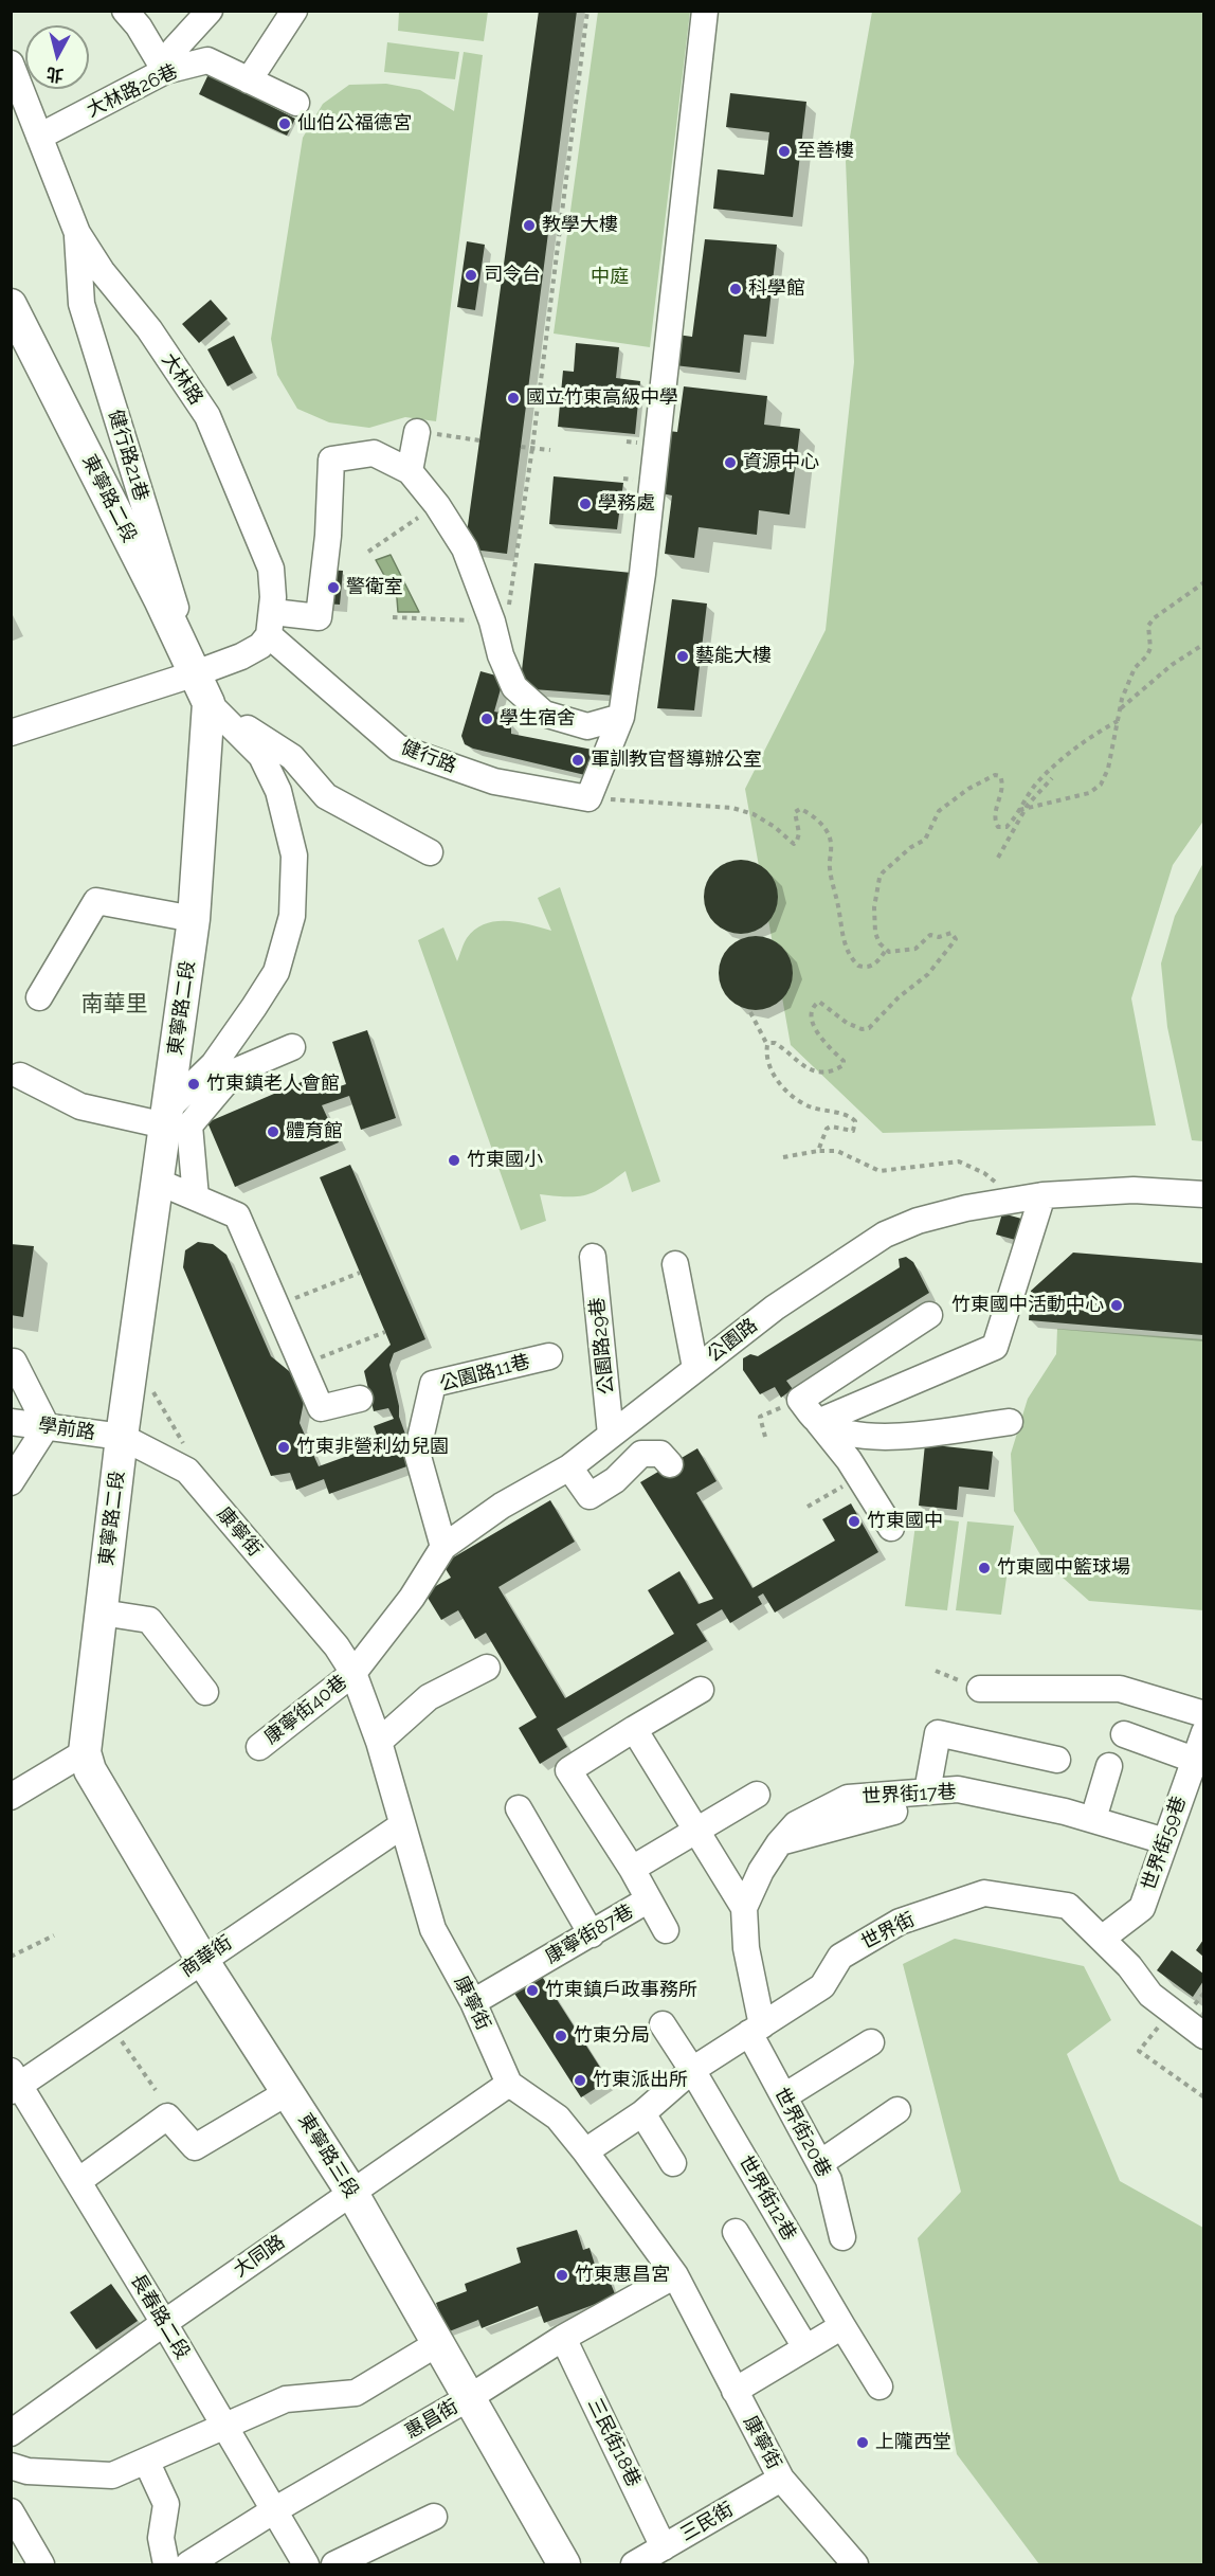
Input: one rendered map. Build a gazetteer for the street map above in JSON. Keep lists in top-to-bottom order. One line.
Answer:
{"streets":{"main road":["東寧路二段","東寧路三段"],"street":["大林路26巷","大林路","健行路21巷","健行路","公園路","公園路29巷","公園路11巷","學前路","康寧街","康寧街40巷","世界街17巷","世界街59巷","世界街","康寧街87巷","商華街","世界街20巷","世界街12巷","大同路","長春路二段","惠昌街","三民街18巷","三民街"]},"crossings":[["大林路26巷","大林路"],["大林路","健行路21巷"],["大林路","健行路"],["健行路21巷","東寧路二段"],["東寧路二段","學前路"],["東寧路二段","康寧街"],["東寧路二段","東寧路三段"],["公園路","公園路29巷"],["公園路","公園路11巷"],["公園路","康寧街"],["公園路","康寧街40巷"],["學前路","康寧街"],["康寧街","康寧街40巷"],["康寧街","世界街"],["康寧街","康寧街87巷"],["康寧街","商華街"],["康寧街","大同路"],["康寧街","惠昌街"],["康寧街","三民街"],["世界街17巷","世界街59巷"],["世界街17巷","世界街"],["世界街17巷","世界街20巷"],["世界街59巷","世界街"],["世界街","世界街20巷"],["世界街","世界街12巷"],["商華街","東寧路三段"],["商華街","長春路二段"],["東寧路三段","大同路"],["東寧路三段","惠昌街"],["大同路","長春路二段"],["長春路二段","惠昌街"],["惠昌街","三民街18巷"],["三民街18巷","三民街"]],"districts":["南華里"],"parks":["中庭"],"places":["仙伯公福德宮","至善樓","教學大樓","司令台","科學館","國立竹東高級中學","資源中心","學務處","警衛室","藝能大樓","學生宿舍","軍訓教官督導辦公室","竹東鎮老人會館","體育館","竹東國小","竹東國中活動中心","竹東非營利幼兒園","竹東國中","竹東國中籃球場","竹東鎮戶政事務所","竹東分局","竹東派出所","竹東惠昌宮","上隴西堂"],"north":"bottom"}
